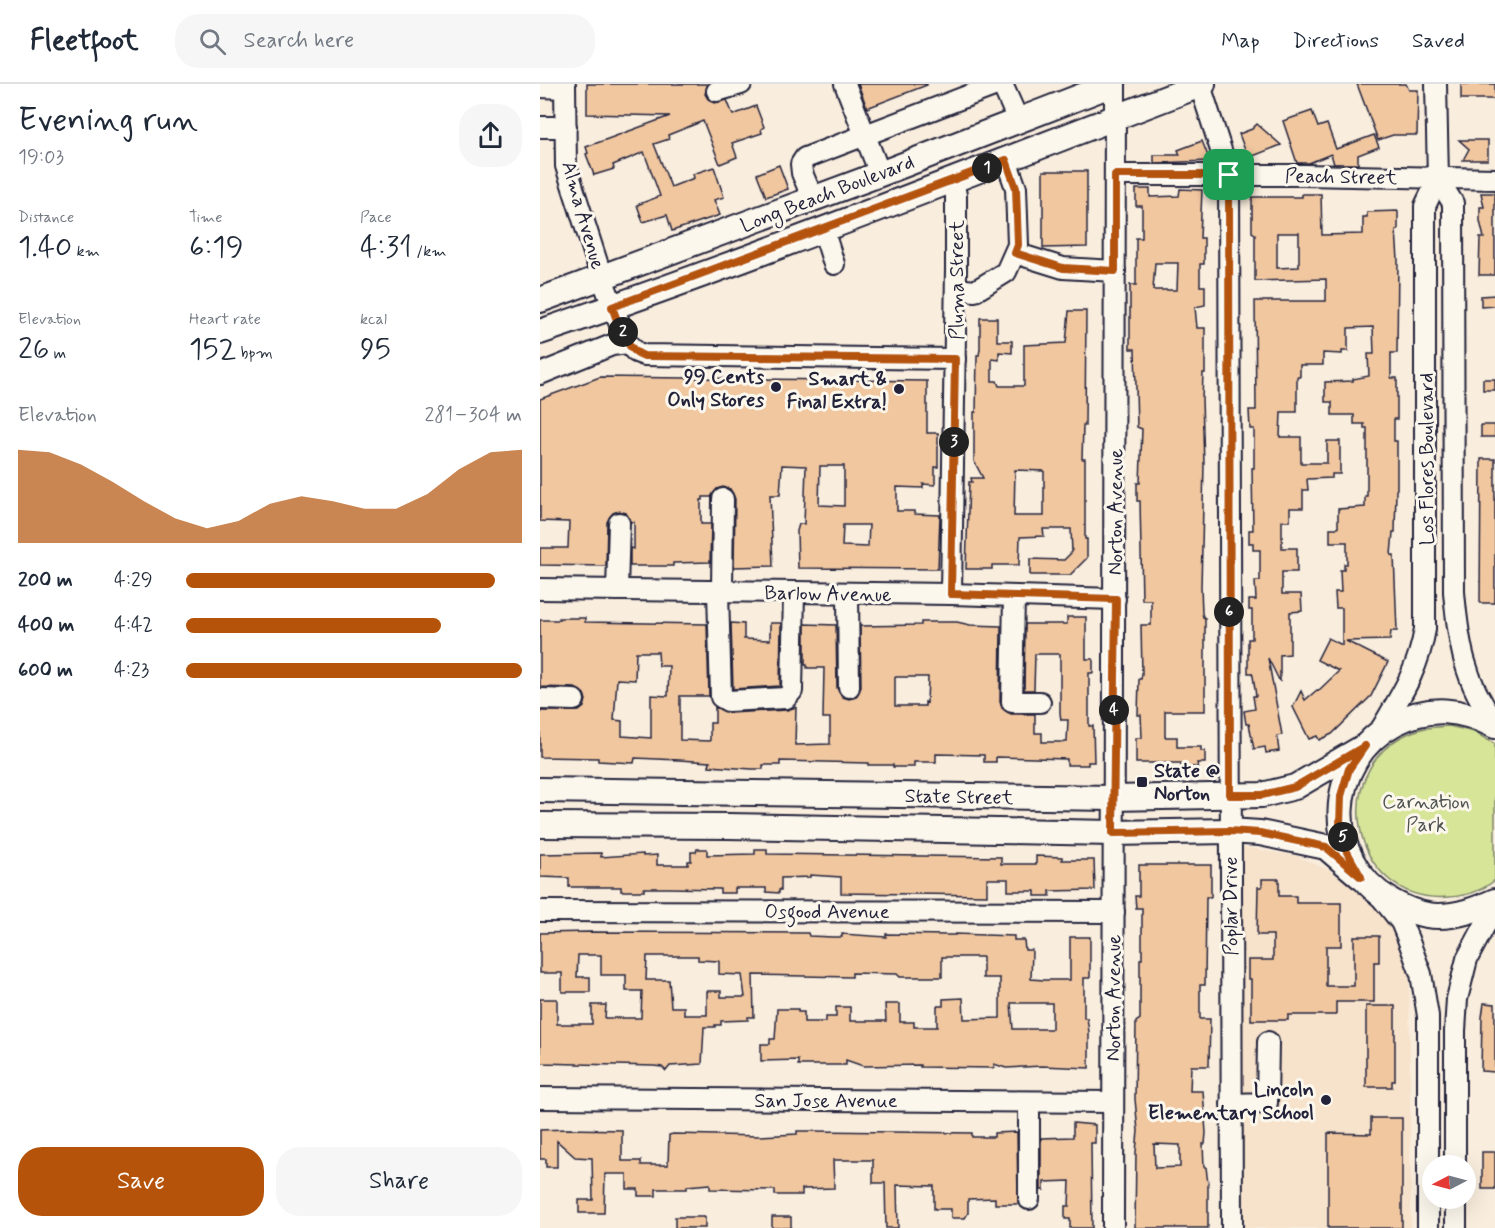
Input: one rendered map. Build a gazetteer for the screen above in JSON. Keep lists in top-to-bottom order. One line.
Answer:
{"streets":{"main road":["Long Beach Boulevard","State Street"],"street":["Peach Street","Alma Avenue","Pluma Street","Los Flores Boulevard","Norton Avenue","Barlow Avenue","Poplar Drive","Osgood Avenue","San Jose Avenue"]},"crossings":[["Peach Street","Los Flores Boulevard"],["Peach Street","Norton Avenue"],["Peach Street","Poplar Drive"],["Long Beach Boulevard","Alma Avenue"],["Long Beach Boulevard","Pluma Street"],["Long Beach Boulevard","Norton Avenue"],["Long Beach Boulevard","Poplar Drive"],["Pluma Street","Barlow Avenue"],["Los Flores Boulevard","State Street"],["Norton Avenue","Barlow Avenue"],["Norton Avenue","State Street"],["Norton Avenue","Osgood Avenue"],["Norton Avenue","San Jose Avenue"],["State Street","Poplar Drive"]],"parks":["Carnation Park"],"places":{"other":["99 Cents Only Stores","Smart & Final Extra!","Lincoln Elementary School"],"transit":["State @ Norton"]},"north":"left","page":{"header":"Fleetfoot","search":"Search here","nav":["Map","Directions","Saved"],"heading":["Evening run","19:03"],"pins":["1","2","3","6","4","5"],"stats":[["Distance","1.40 km"],["Time","6:19"],["Pace","4:31 /km"],["Elevation","26 m"],["Heart rate","152 bpm"],["kcal","95"]],"chart":["Elevation","281–304 m"],"list":[{"name":"200 m","note":"4:29"},{"name":"400 m","note":"4:42"},{"name":"600 m","note":"4:23"}],"buttons":["Save","Share"]}}
